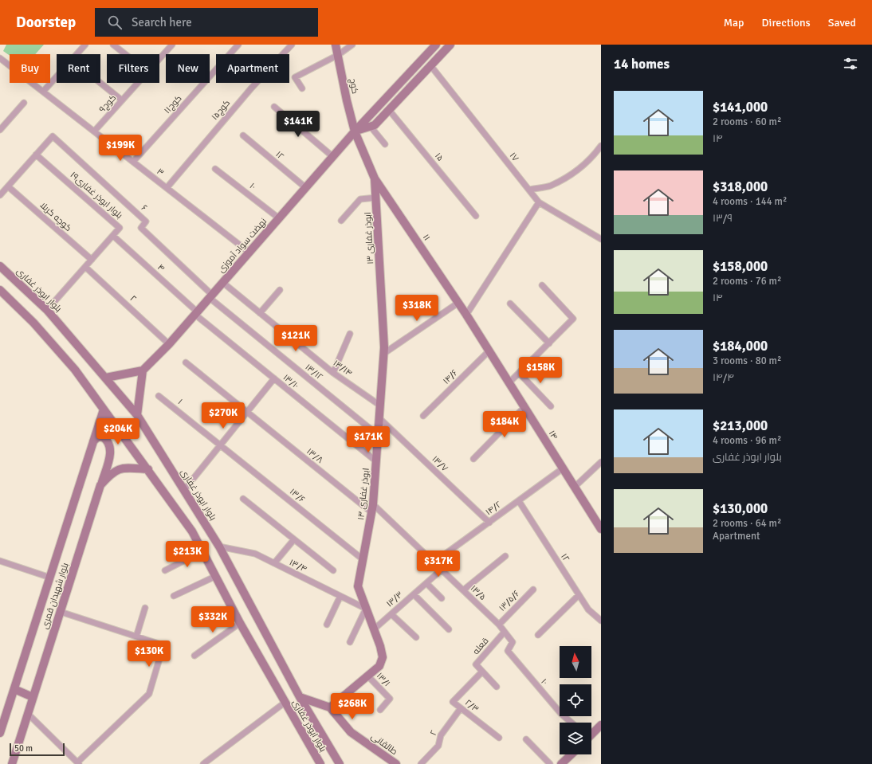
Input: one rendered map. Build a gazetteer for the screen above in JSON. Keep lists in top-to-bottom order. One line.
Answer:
{"streets":{"street":["کوچ","۹کوچ","۱۱کوچ","۱۵کوچ","۱۲","۱۵","۱۷","۳","۱۰","بلوار ابوذر غفاری۱۹","۶","کوچه کربلا","۱۱","۱۳ ابوذر غفاری","نهضت سواد آموزی","۴","بلوار ابوذر غفاری","۲","۱۳/۱۴","۱۳/۱۲","۱۴/۶","۱۳/۱۰","۱","۱۴","۱۳/۸","۱۳/۷","۱۳/۶","۱۴/۲","۱۳/۴","۱۳/۵","بلوار شهیدان قمری","۱۳/۳","۱۳/۵/۶","قعله","۱۳/۱","۲/۳","طالقانی"]},"crossings":[["کوچ","۱۱"],["کوچ","نهضت سواد آموزی"],["۹کوچ","۳"],["۱۱کوچ","۳"],["۱۵کوچ","۳"],["۱۲","نهضت سواد آموزی"],["۱۲","۱۴/۲"],["۳","نهضت سواد آموزی"],["۱۰","نهضت سواد آموزی"],["۱۰","۱۳/۵"],["بلوار ابوذر غفاری۱۹","۶"],["بلوار ابوذر غفاری۱۹","۴"],["۶","نهضت سواد آموزی"],["۶","۱۳/۱۲"],["۱۱","۱۳ ابوذر غفاری"],["۱۱","نهضت سواد آموزی"],["۱۱","۱۴/۶"],["۱۱","۱۴"],["۱۳ ابوذر غفاری","۱۳/۱۴"],["۱۳ ابوذر غفاری","۱۳/۱۲"],["۱۳ ابوذر غفاری","۱۳/۱۰"],["۱۳ ابوذر غفاری","۱۳/۸"],["۱۳ ابوذر غفاری","۱۳/۷"],["۱۳ ابوذر غفاری","۱۳/۶"],["۱۳ ابوذر غفاری","۱۳/۴"],["۱۳ ابوذر غفاری","۱۳/۵"],["۱۳ ابوذر غفاری","۱۳/۳"],["۱۳ ابوذر غفاری","۱۳/۱"],["۱۳ ابوذر غفاری","طالقانی"],["نهضت سواد آموزی","۴"],["نهضت سواد آموزی","۲"],["نهضت سواد آموزی","۱۳/۱۴"],["نهضت سواد آموزی","۱۳/۱۲"],["نهضت سواد آموزی","۱۳/۱۰"],["۴","۱۳/۱۰"],["بلوار ابوذر غفاری","۱۳/۴"],["بلوار ابوذر غفاری","بلوار شهیدان قمری"],["۲","۲/۳"],["۱۴/۶","۱۴"],["۱","۱۳/۶"],["۱۴","۱۴/۲"],["۱۳/۸","۱۳/۵"],["۱۳/۷","۱۴/۲"],["۱۴/۲","۱۳/۵"],["۱۳/۵","۱۳/۳"],["۱۳/۵","۱۳/۵/۶"],["۱۳/۵","قعله"],["قعله","۲/۳"]],"scale_bar":"50 m","north":"top","page":{"header":"Doorstep","search":"Search here","nav":["Map","Directions","Saved"],"heading":"14 homes","chip":["Buy","Rent","Filters","New","Apartment"],"list":[{"name":"$141,000","note":"2 rooms · 60 m² · ۱۴"},{"name":"$318,000","note":"4 rooms · 144 m² · ۱۳/۹"},{"name":"$158,000","note":"2 rooms · 76 m² · ۱۴"},{"name":"$184,000","note":"3 rooms · 80 m² · ۱۴/۴"},{"name":"$213,000","note":"4 rooms · 96 m² · بلوار ابوذر غفاری"},{"name":"$130,000","note":"2 rooms · 64 m² · Apartment"}],"price":["$141K","$199K","$318K","$121K","$158K","$270K","$184K","$204K","$171K","$213K","$317K","$332K","$130K","$268K"],"scale":"50 m"}}
